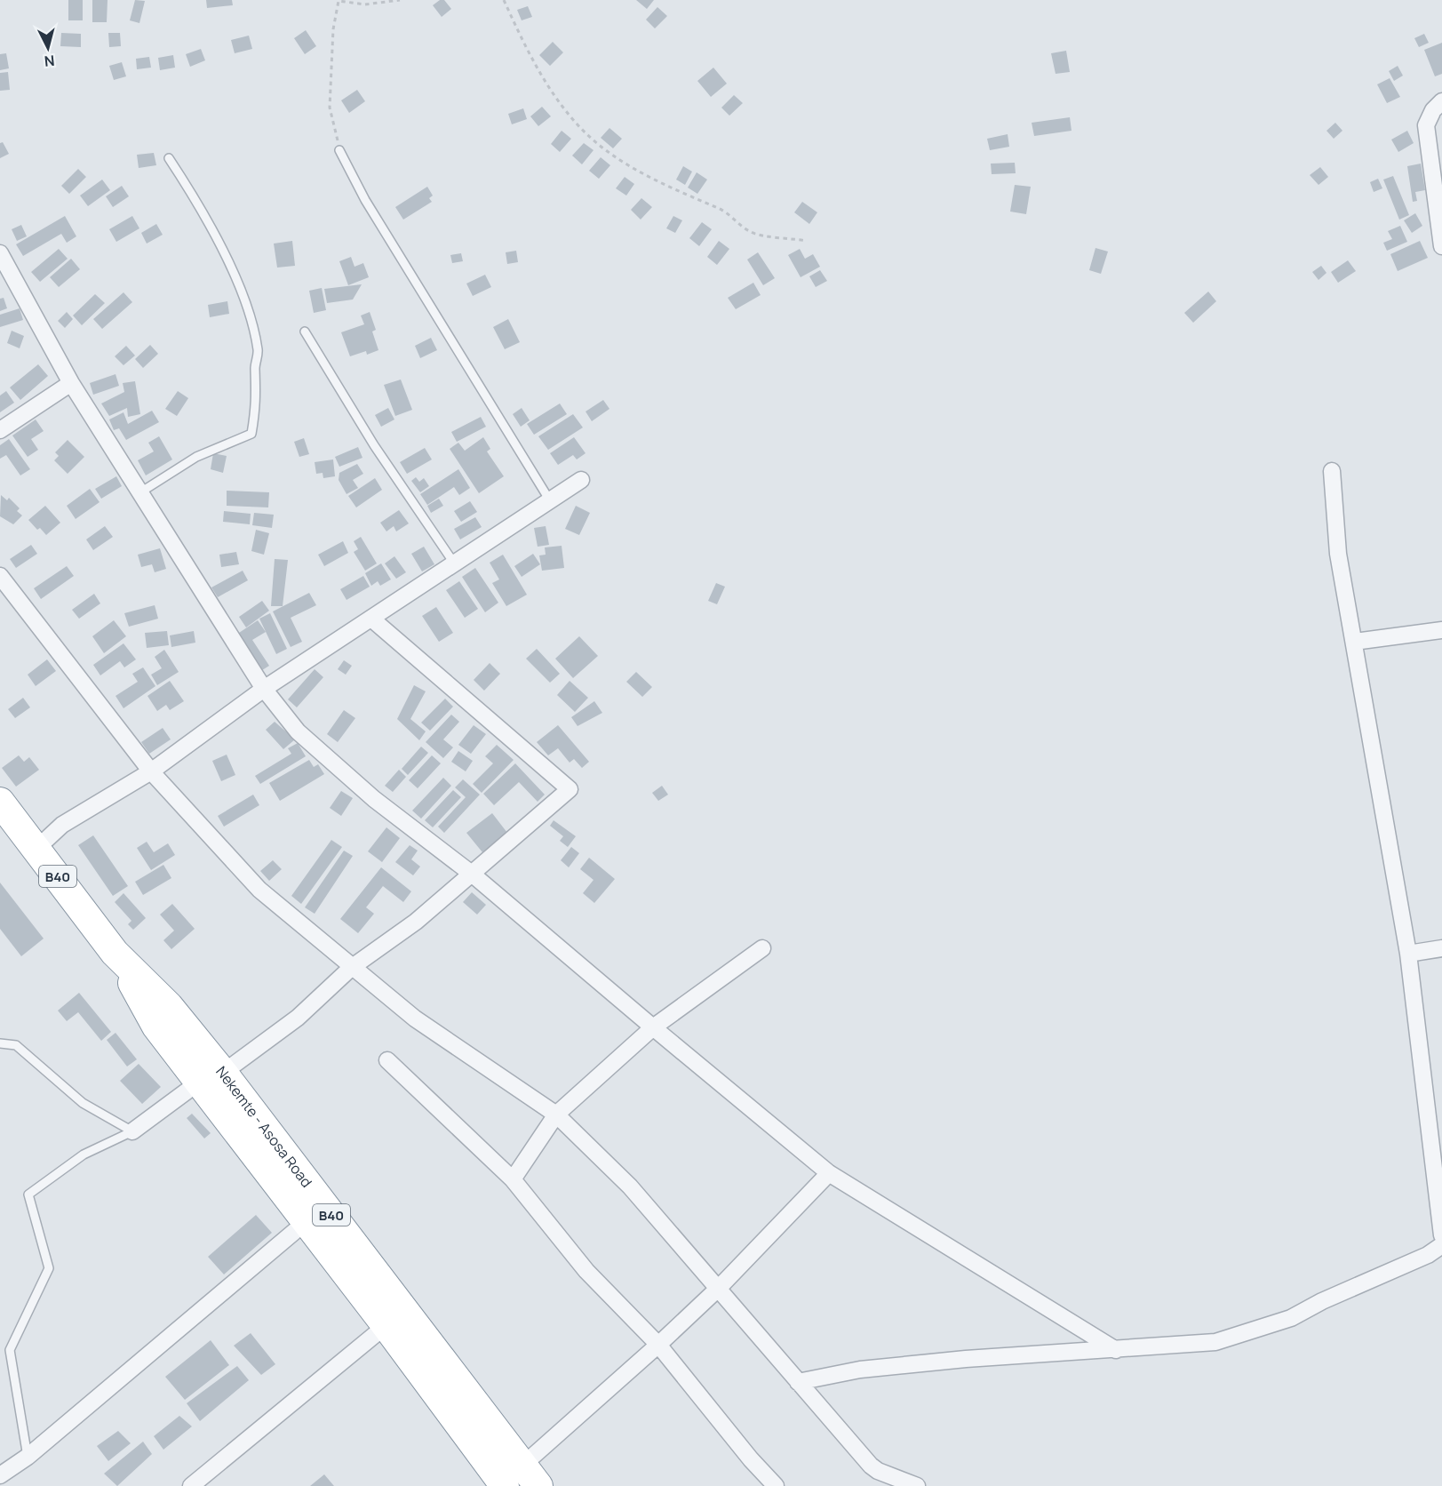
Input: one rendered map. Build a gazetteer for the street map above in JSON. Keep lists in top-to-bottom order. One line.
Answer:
{"streets":{"highway":["B40","Nekemte - Asosa Road"]},"crossings":[["B40","Nekemte - Asosa Road"]],"north":"bottom"}
